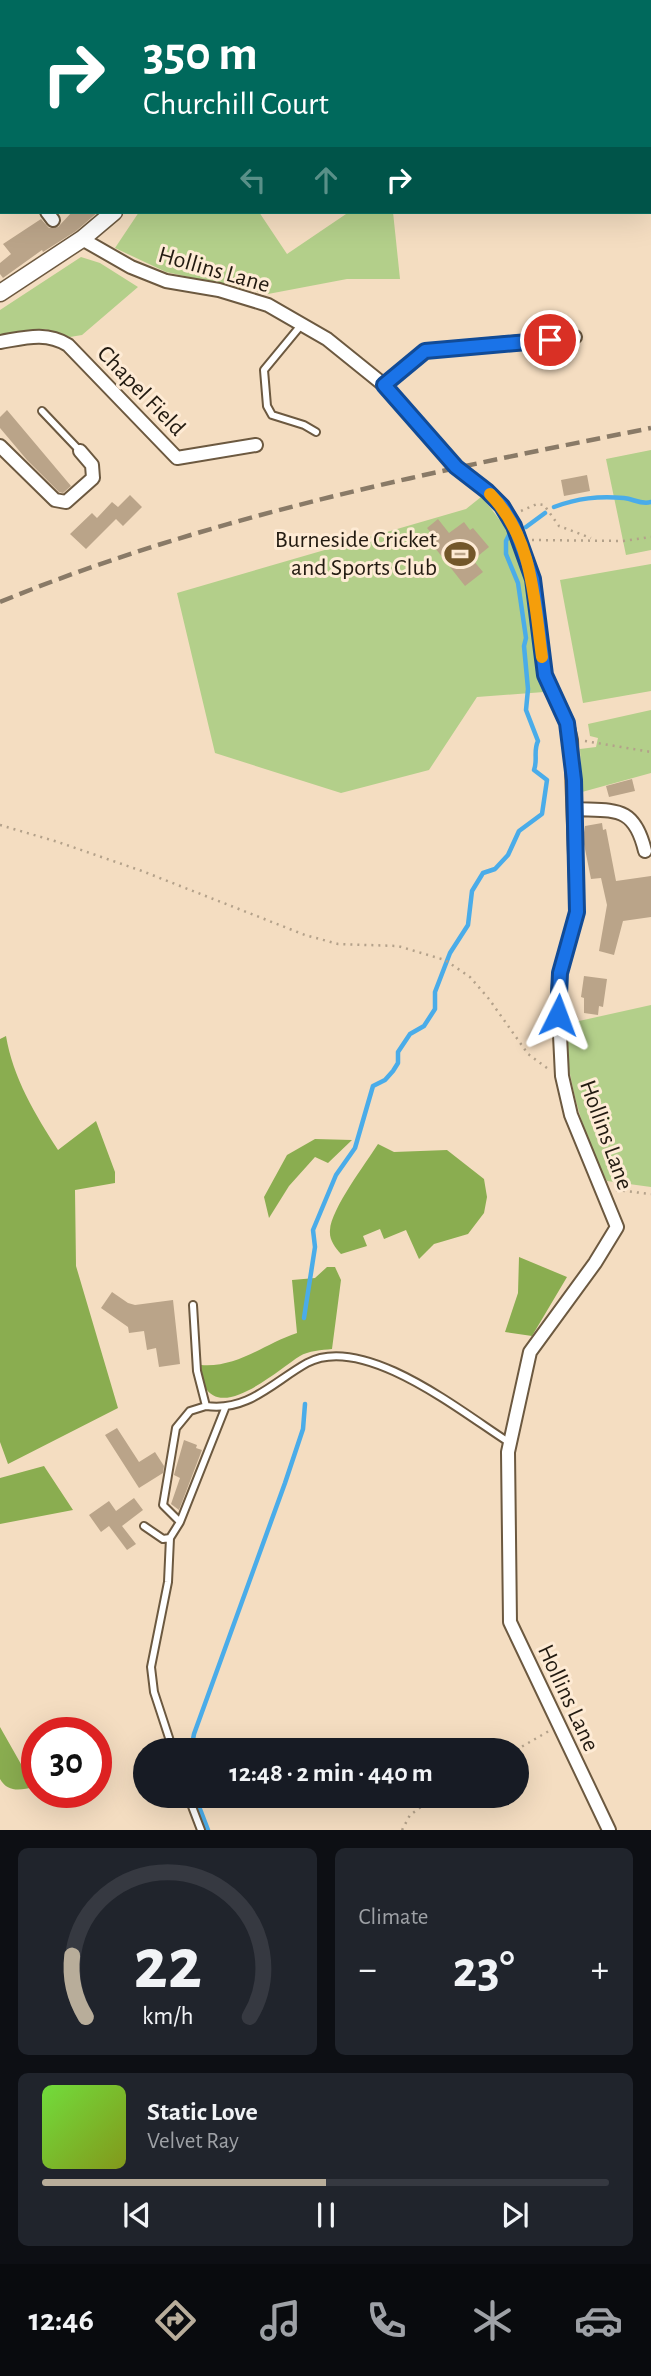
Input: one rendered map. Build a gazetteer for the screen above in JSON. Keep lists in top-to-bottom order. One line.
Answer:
{"streets":{"street":["Hollins Lane","Chapel Field"]},"places":{"sports":["Burneside Cricket and Sports Club"]},"page":{"turn":["350 m","Churchill Court"],"limit":"30","trip":"12:48 · 2 min · 440 m","tile":"Climate","heat":["−","23°","+"],"song":["Static Love","Velvet Ray"],"tabs":"12:46","gauge":["22","km/h"]}}
